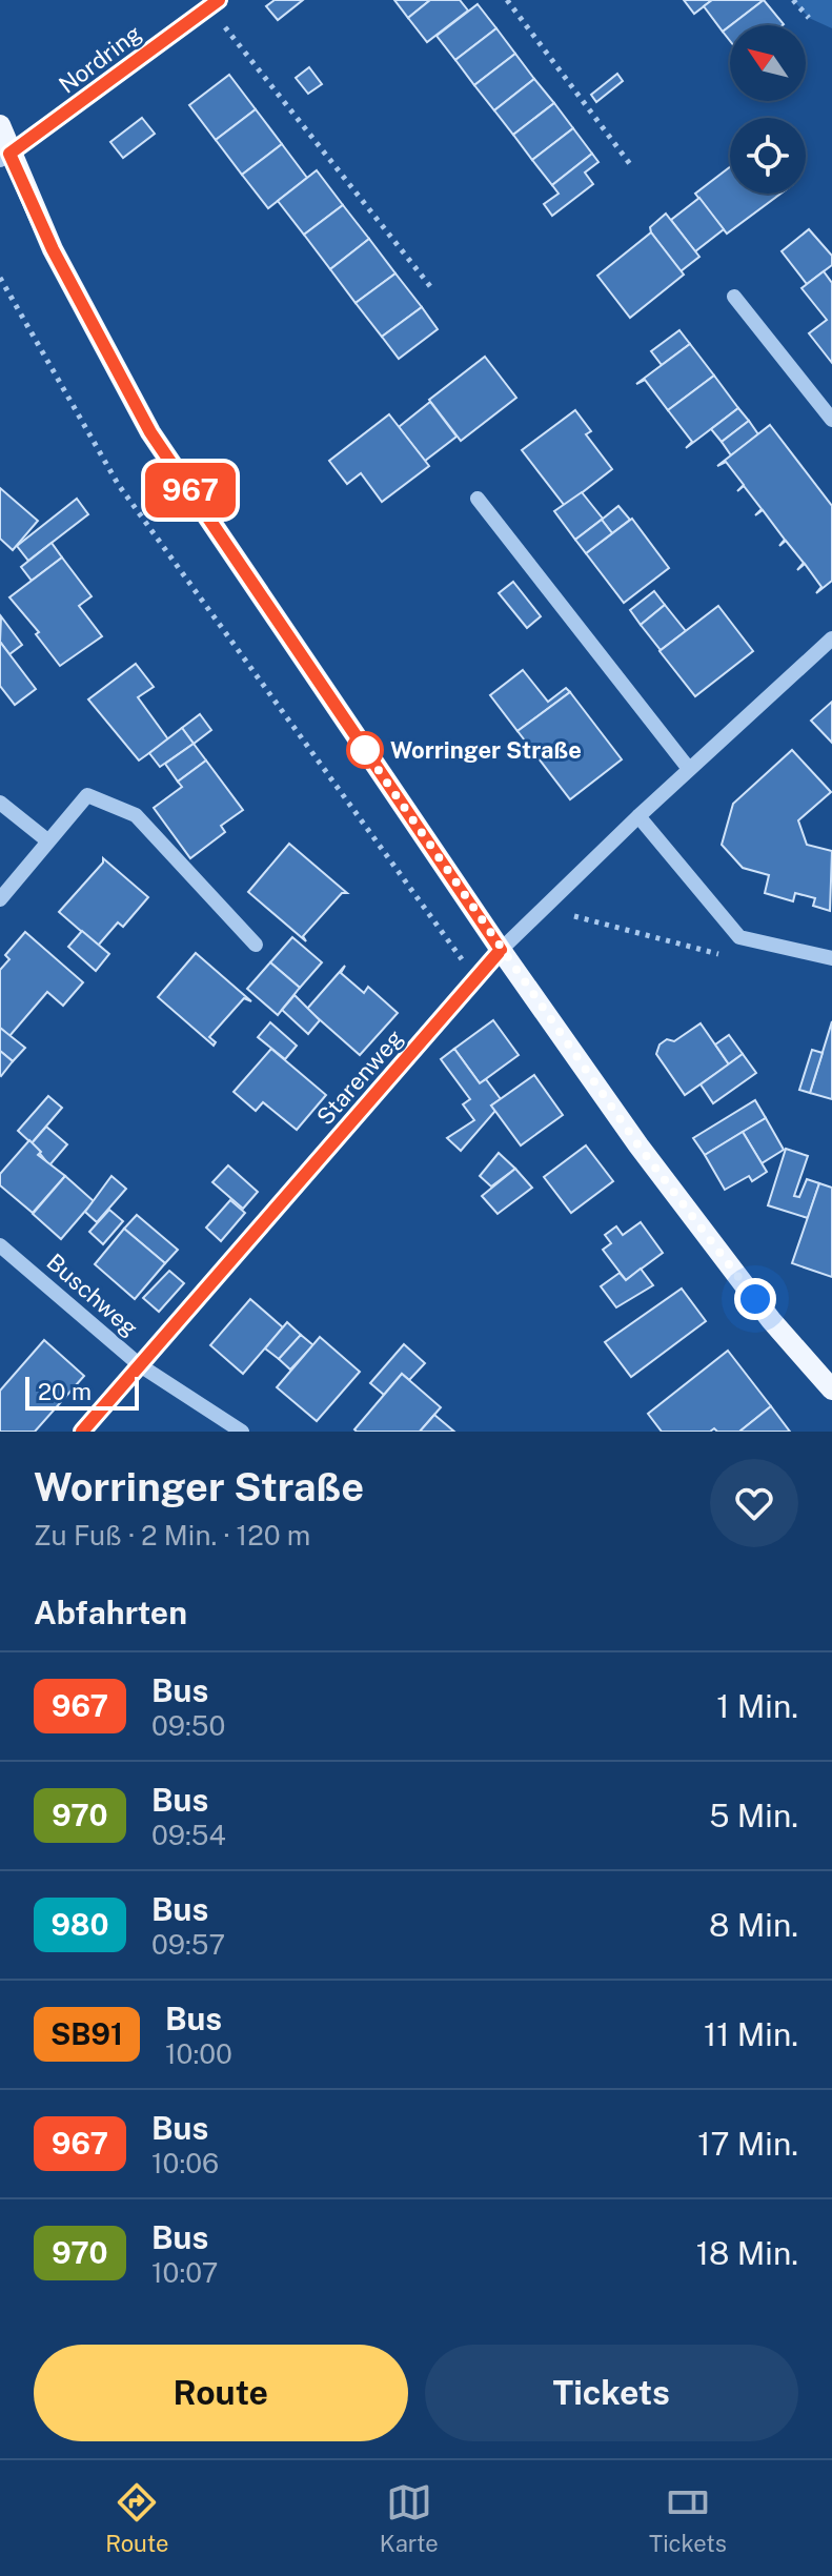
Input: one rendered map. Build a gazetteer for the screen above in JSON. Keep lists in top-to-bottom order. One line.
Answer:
{"streets":{"street":["Nordring","Starenweg","Buschweg"]},"crossings":[["Starenweg","Buschweg"]],"places":["Worringer Straße"],"lines":["bus line 967"],"scale_bar":"20 m","north":"top left","page":{"on_map":"967","scale":"20 m","heading":[["Worringer Straße","Zu Fuß · 2 Min. · 120 m"],"Abfahrten"],"list":[{"mark":"967","name":"Bus","note":"09:50","value":"1 Min."},{"mark":"970","name":"Bus","note":"09:54","value":"5 Min."},{"mark":"980","name":"Bus","note":"09:57","value":"8 Min."},{"mark":"SB91","name":"Bus","note":"10:00","value":"11 Min."},{"mark":"967","name":"Bus","note":"10:06","value":"17 Min."},{"mark":"970","name":"Bus","note":"10:07","value":"18 Min."}],"buttons":["Route","Tickets"],"tabs":["Route","Karte","Tickets"]}}
